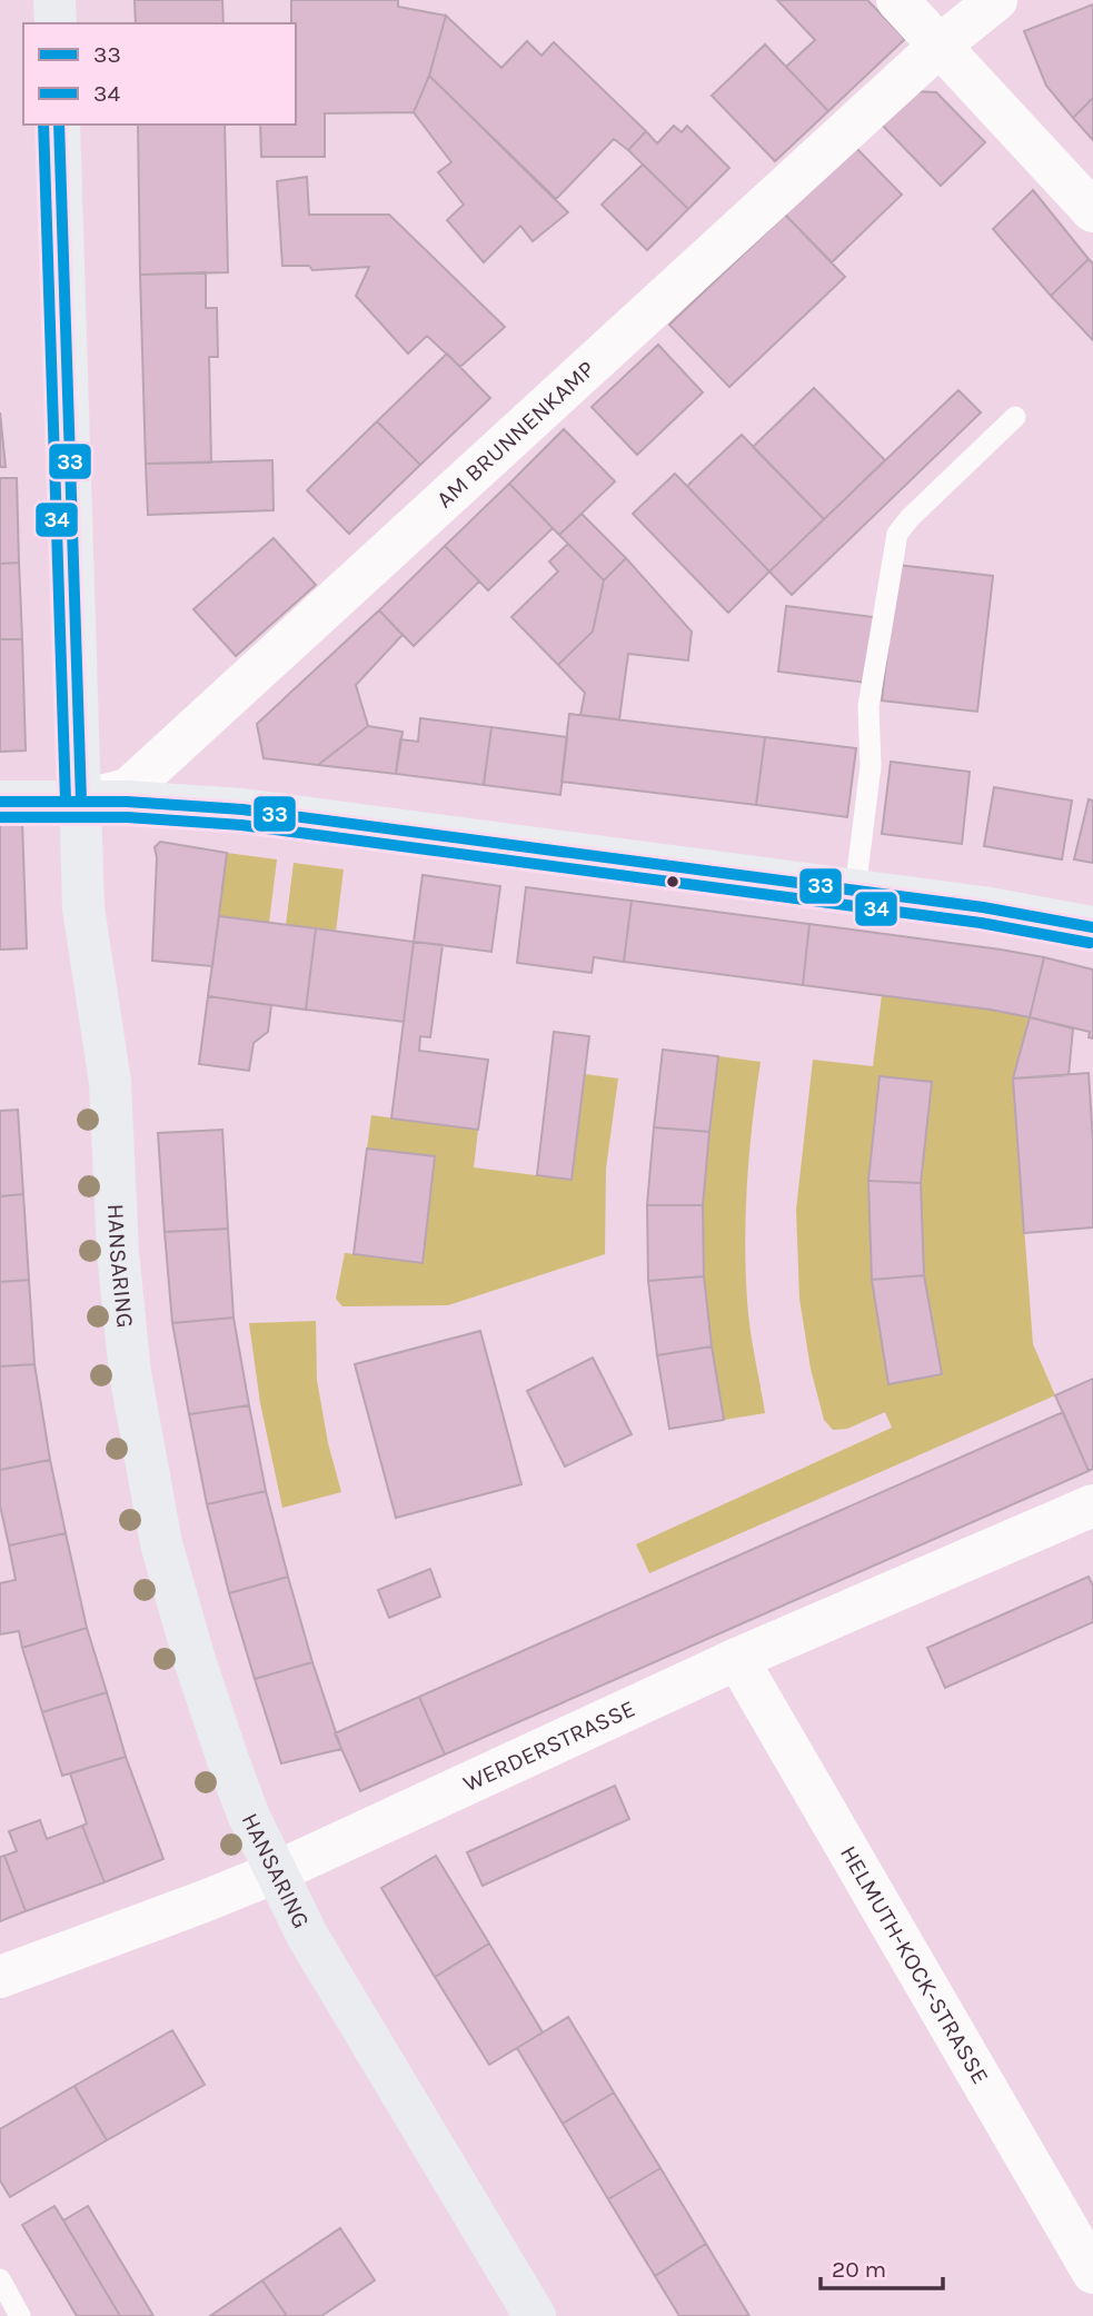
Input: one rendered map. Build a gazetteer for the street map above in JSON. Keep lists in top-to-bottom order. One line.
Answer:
{"streets":{"main road":["HANSARING"],"street":["AM BRUNNENKAMP","WERDERSTRASSE","HELMUTH-KOCK-STRASSE"]},"crossings":[["AM BRUNNENKAMP","HANSARING"],["HANSARING","WERDERSTRASSE"],["WERDERSTRASSE","HELMUTH-KOCK-STRASSE"]],"lines":["transit line 33","transit line 34"],"legend":["33","34"],"scale_bar":"20 m"}
